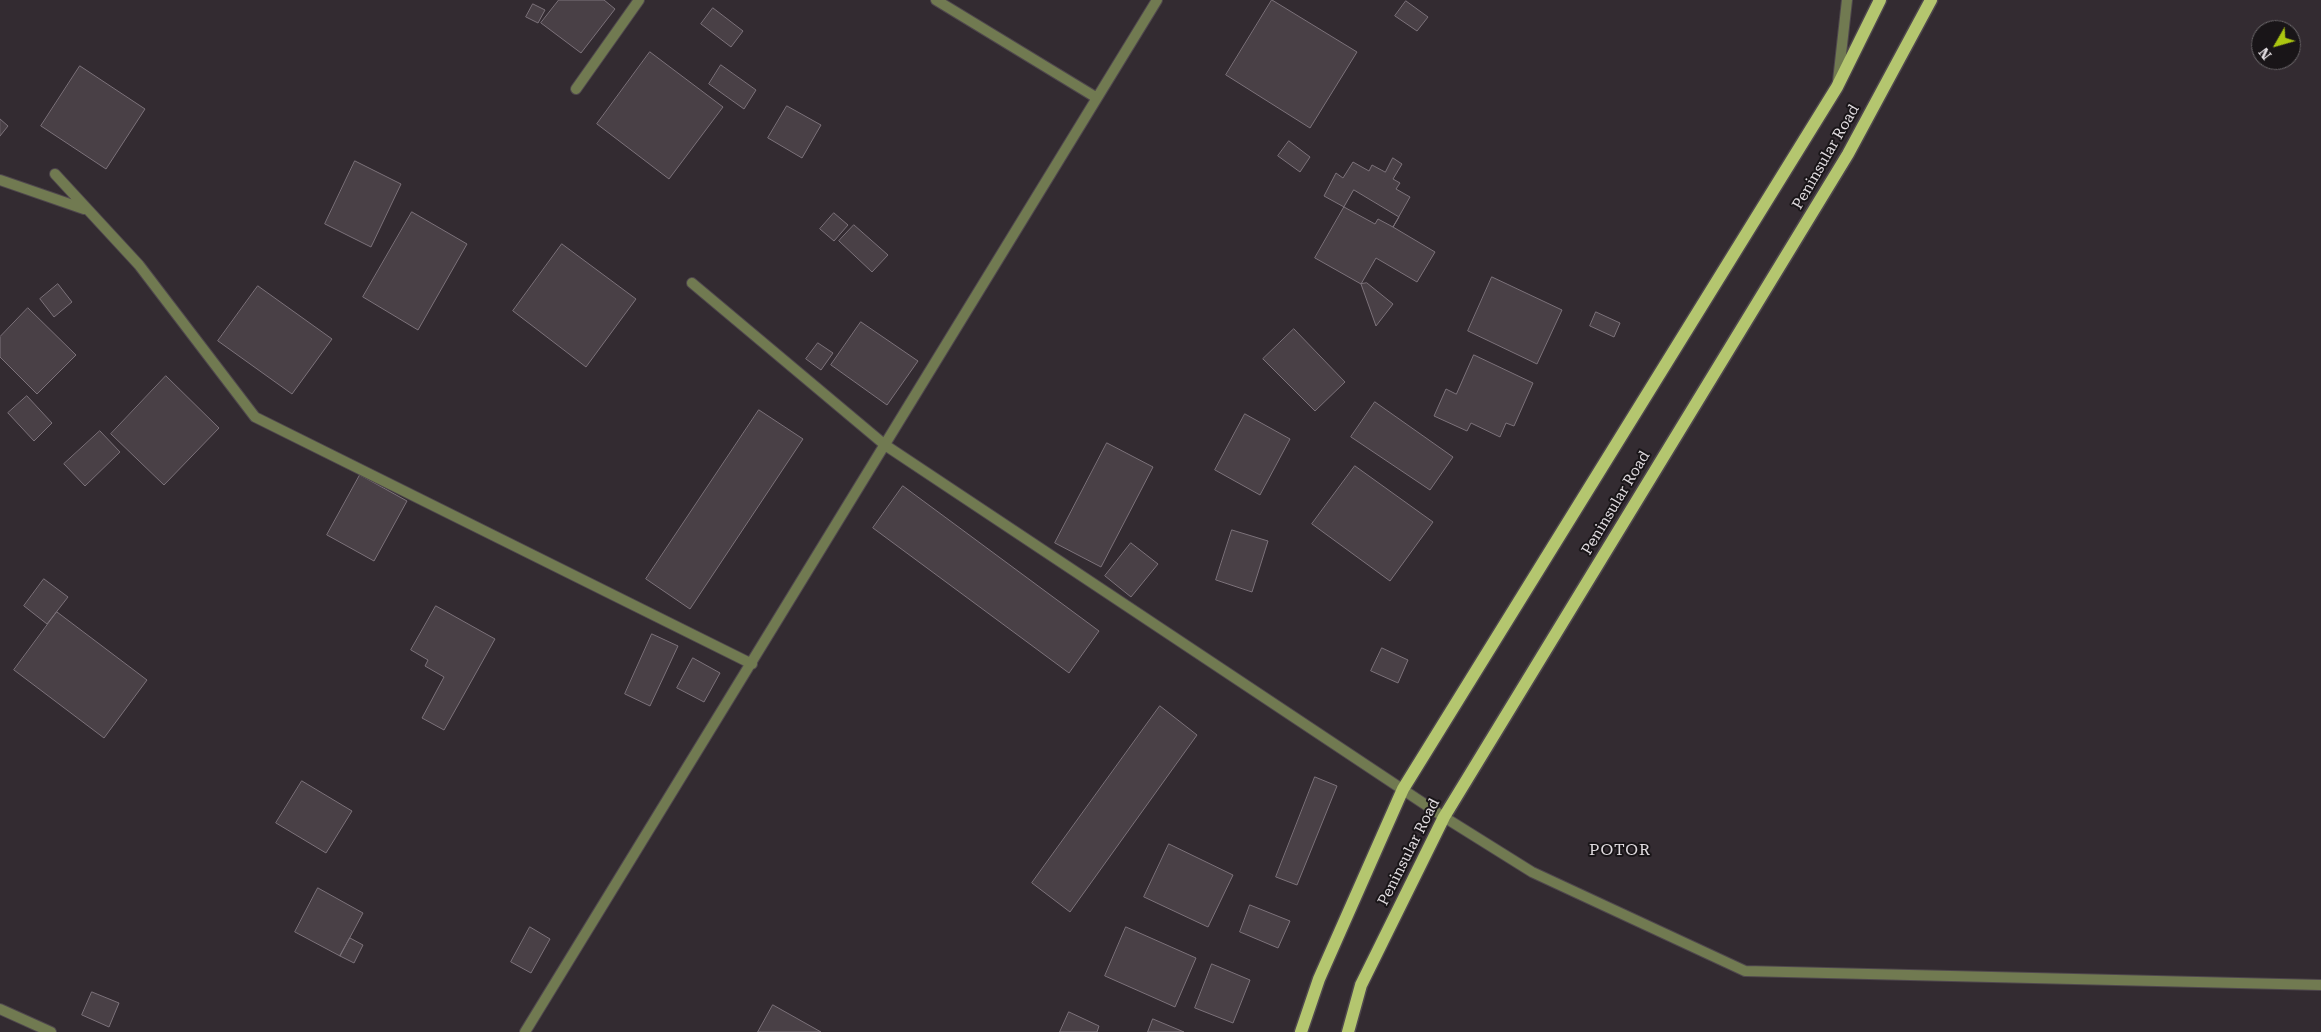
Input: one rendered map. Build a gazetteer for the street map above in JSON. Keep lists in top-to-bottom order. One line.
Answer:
{"streets":{"main road":["Peninsular Road"]},"districts":["POTOR"],"north":"bottom left"}
